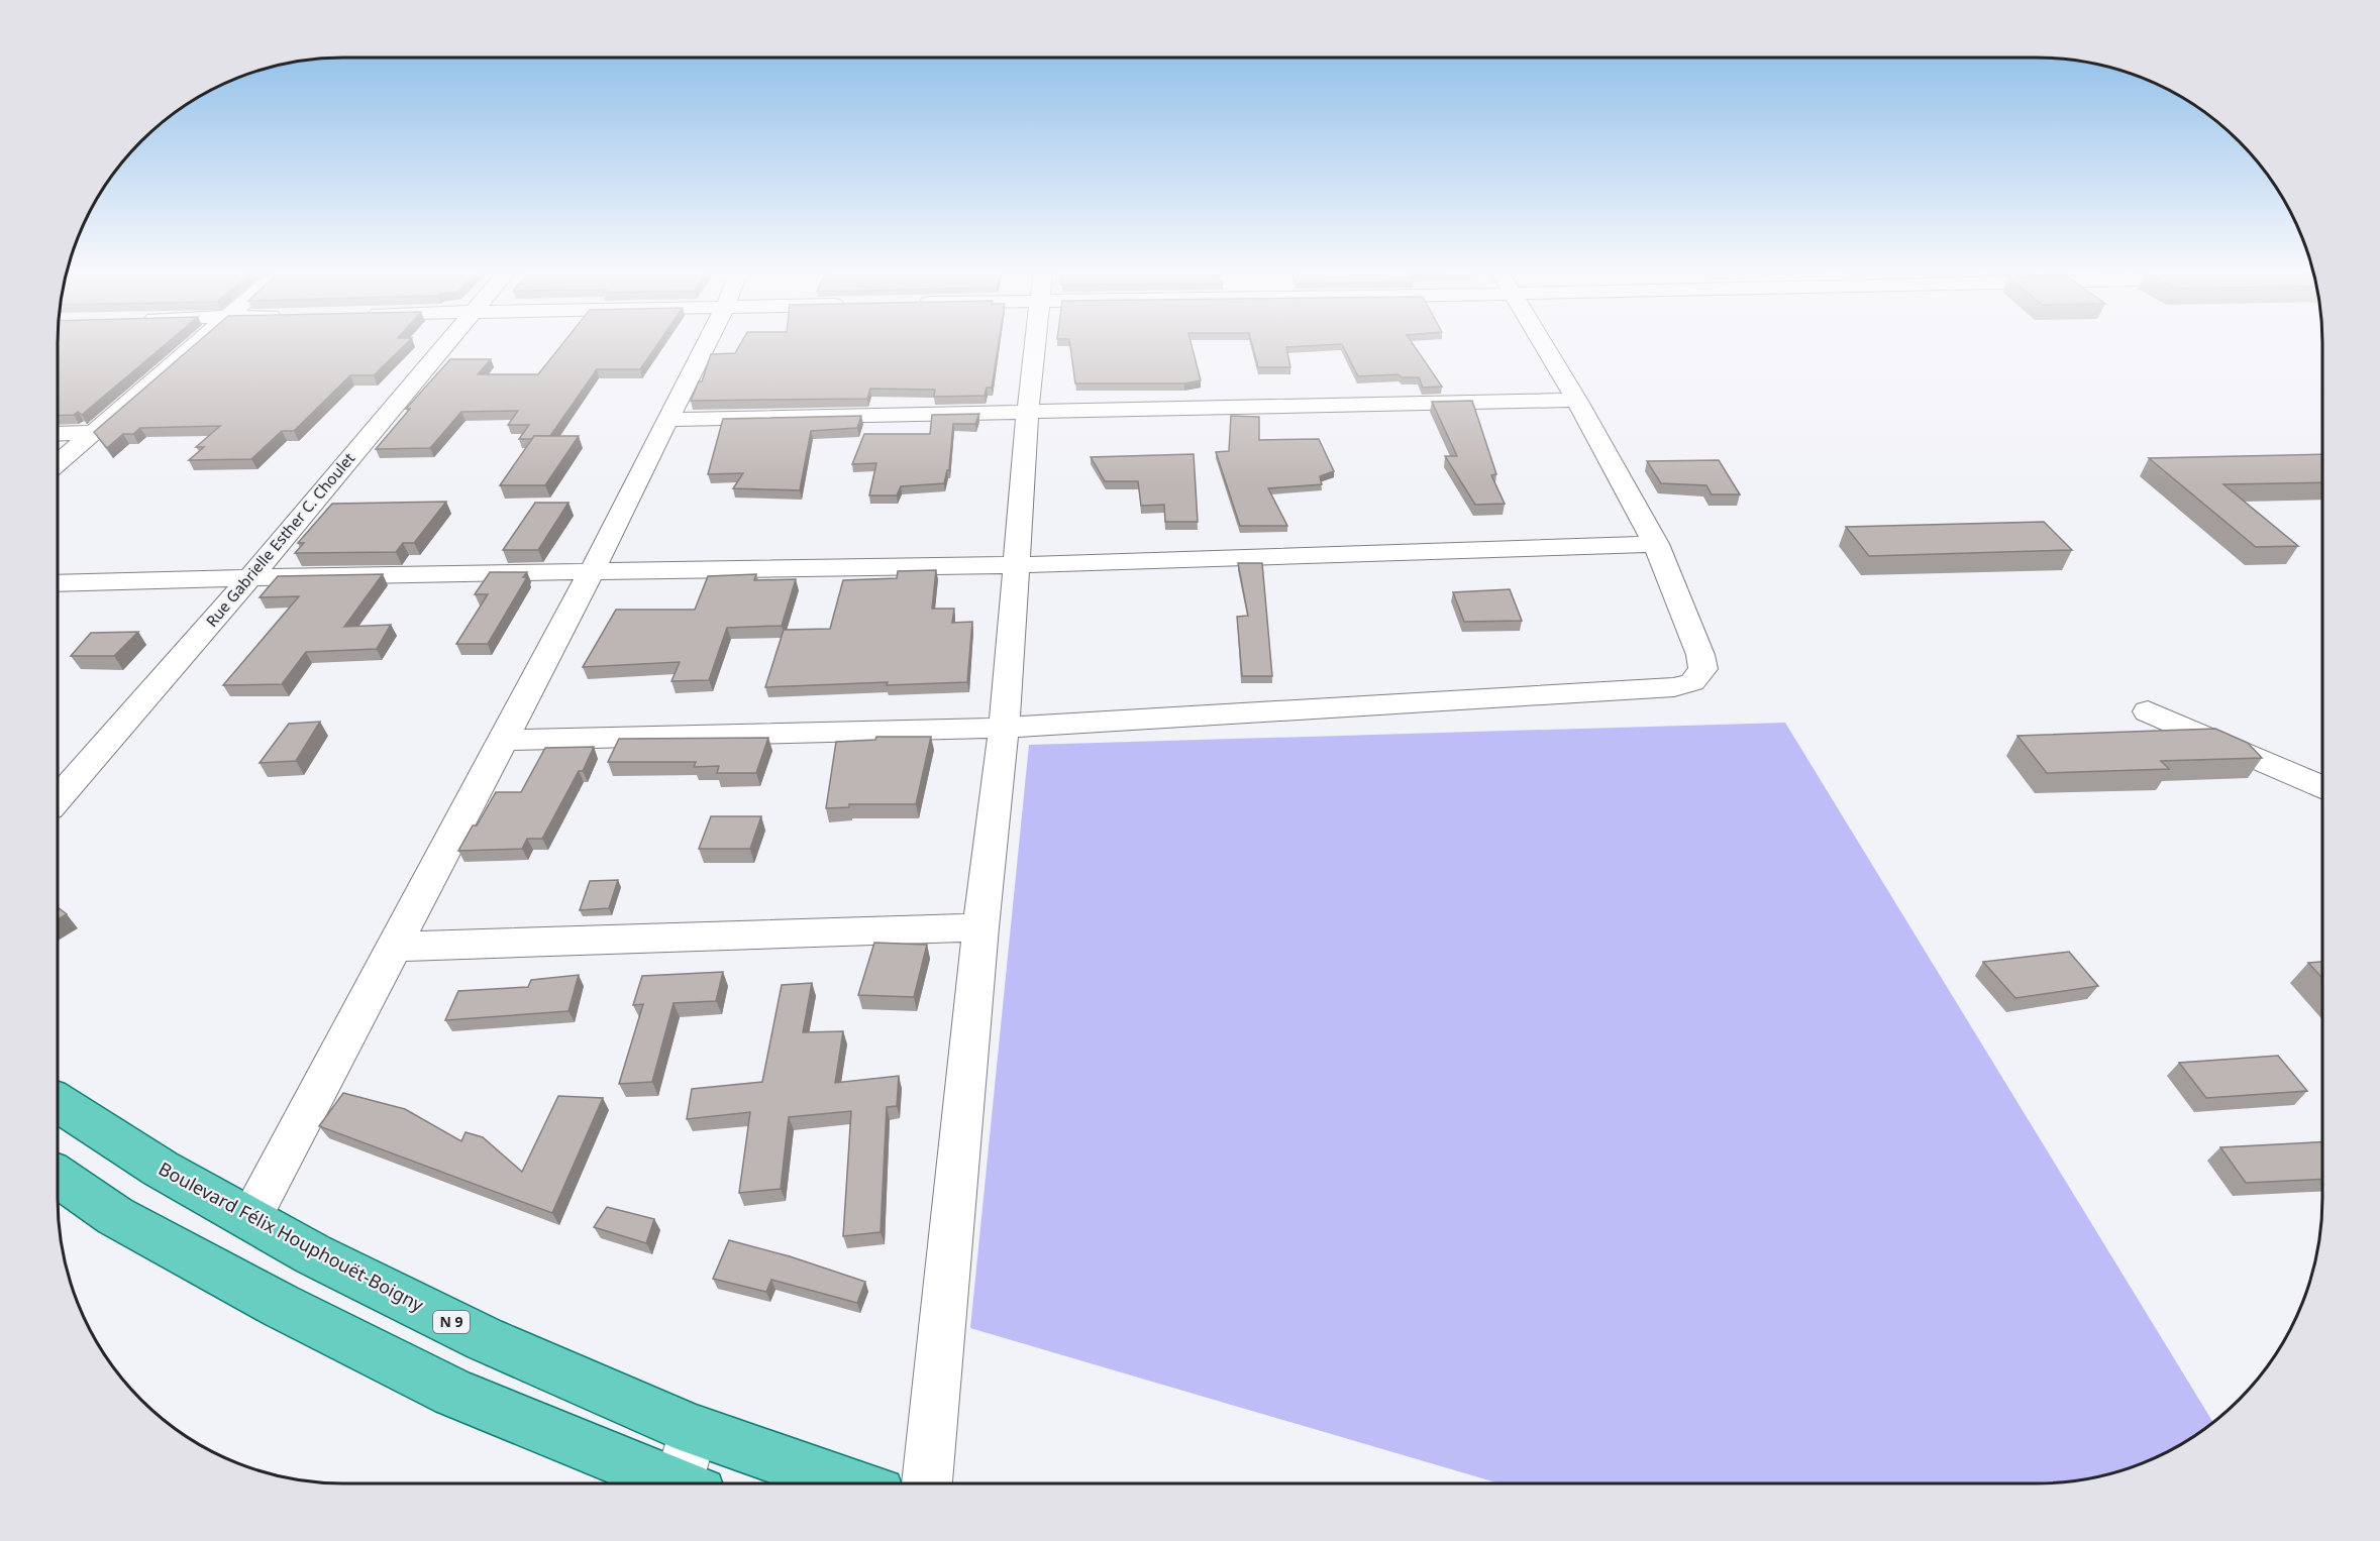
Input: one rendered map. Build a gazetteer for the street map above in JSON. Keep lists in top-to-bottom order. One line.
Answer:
{"streets":{"main road":["Boulevard Félix Houphouët-Boigny","N 9"],"street":["Rue Gabrielle Esther C. Choulet"]}}
